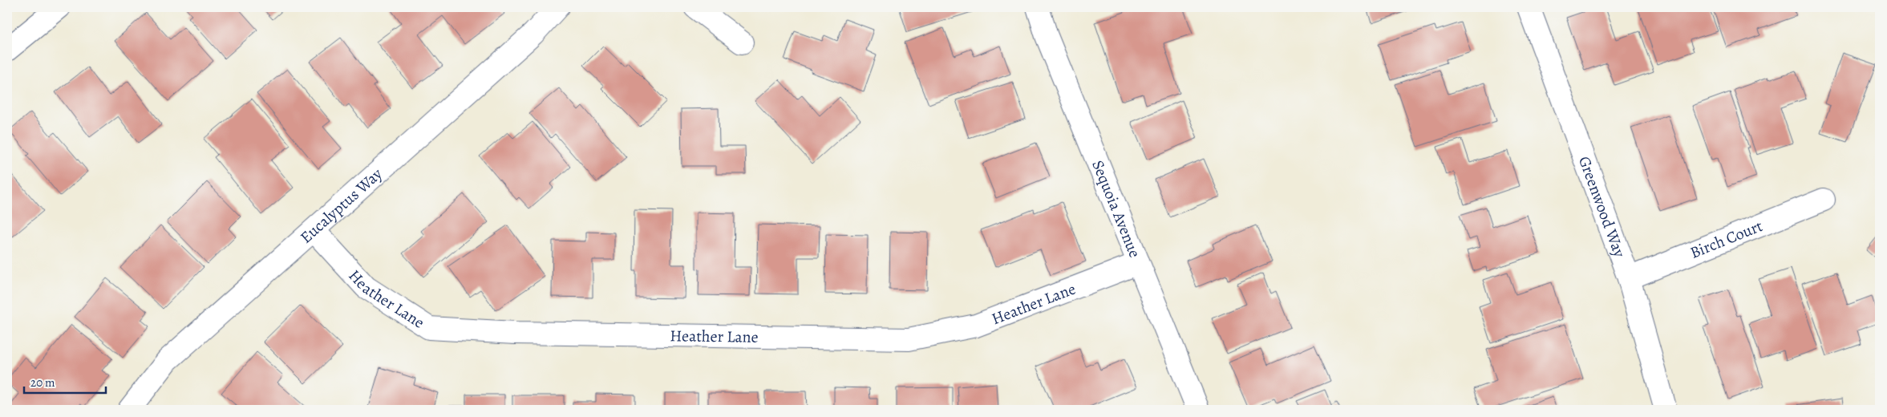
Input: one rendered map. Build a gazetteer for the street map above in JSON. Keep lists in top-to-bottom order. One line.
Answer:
{"streets":{"street":["Eucalyptus Way","Greenwood Way","Sequoia Avenue","Birch Court","Heather Lane"]},"crossings":[["Eucalyptus Way","Heather Lane"],["Greenwood Way","Birch Court"],["Sequoia Avenue","Heather Lane"]],"scale_bar":"20 m"}
